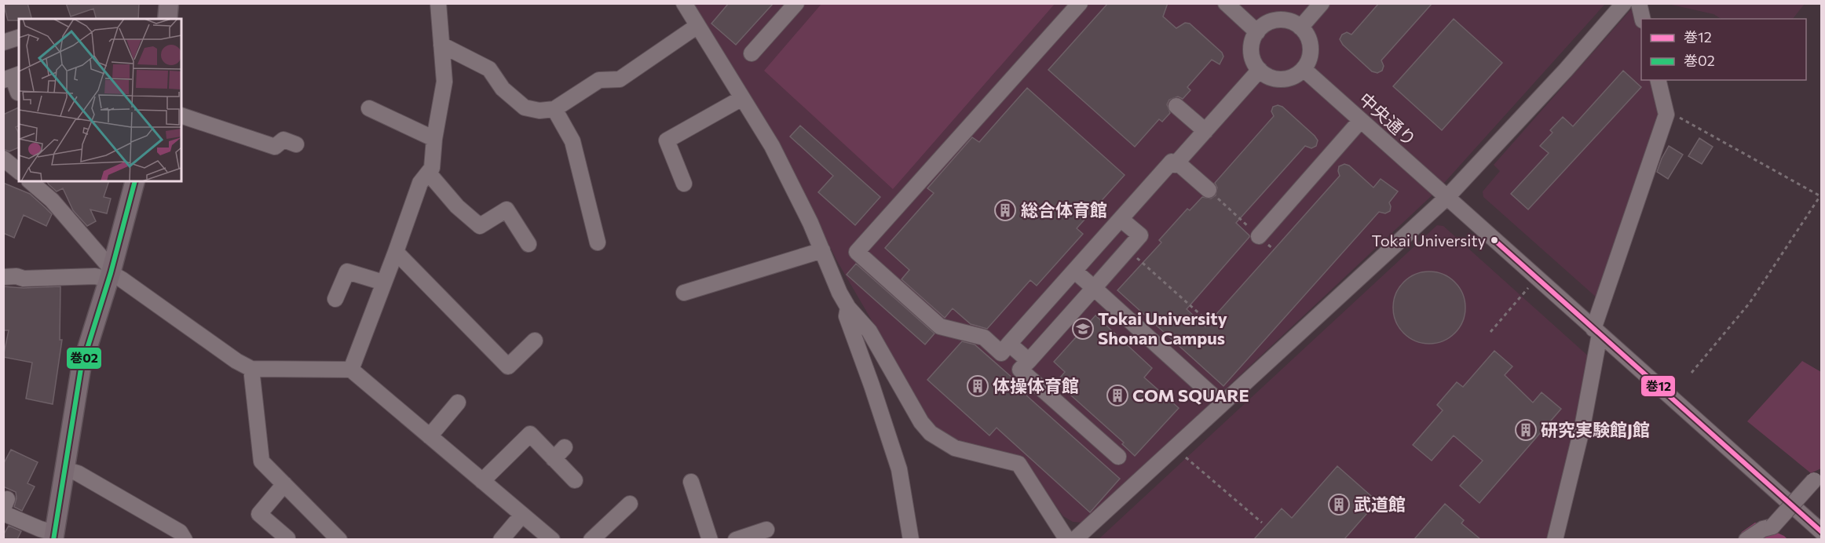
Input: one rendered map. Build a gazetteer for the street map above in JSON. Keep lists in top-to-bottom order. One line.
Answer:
{"streets":{"street":["中央通り"]},"places":{"building":["総合体育館","体操体育館","COM SQUARE","研究実験館J館","武道館"],"other":["Tokai University"],"school or university":["Tokai University Shonan Campus"]},"lines":["transit line 巻02","transit line 巻12"],"legend":["巻12","巻02"]}
